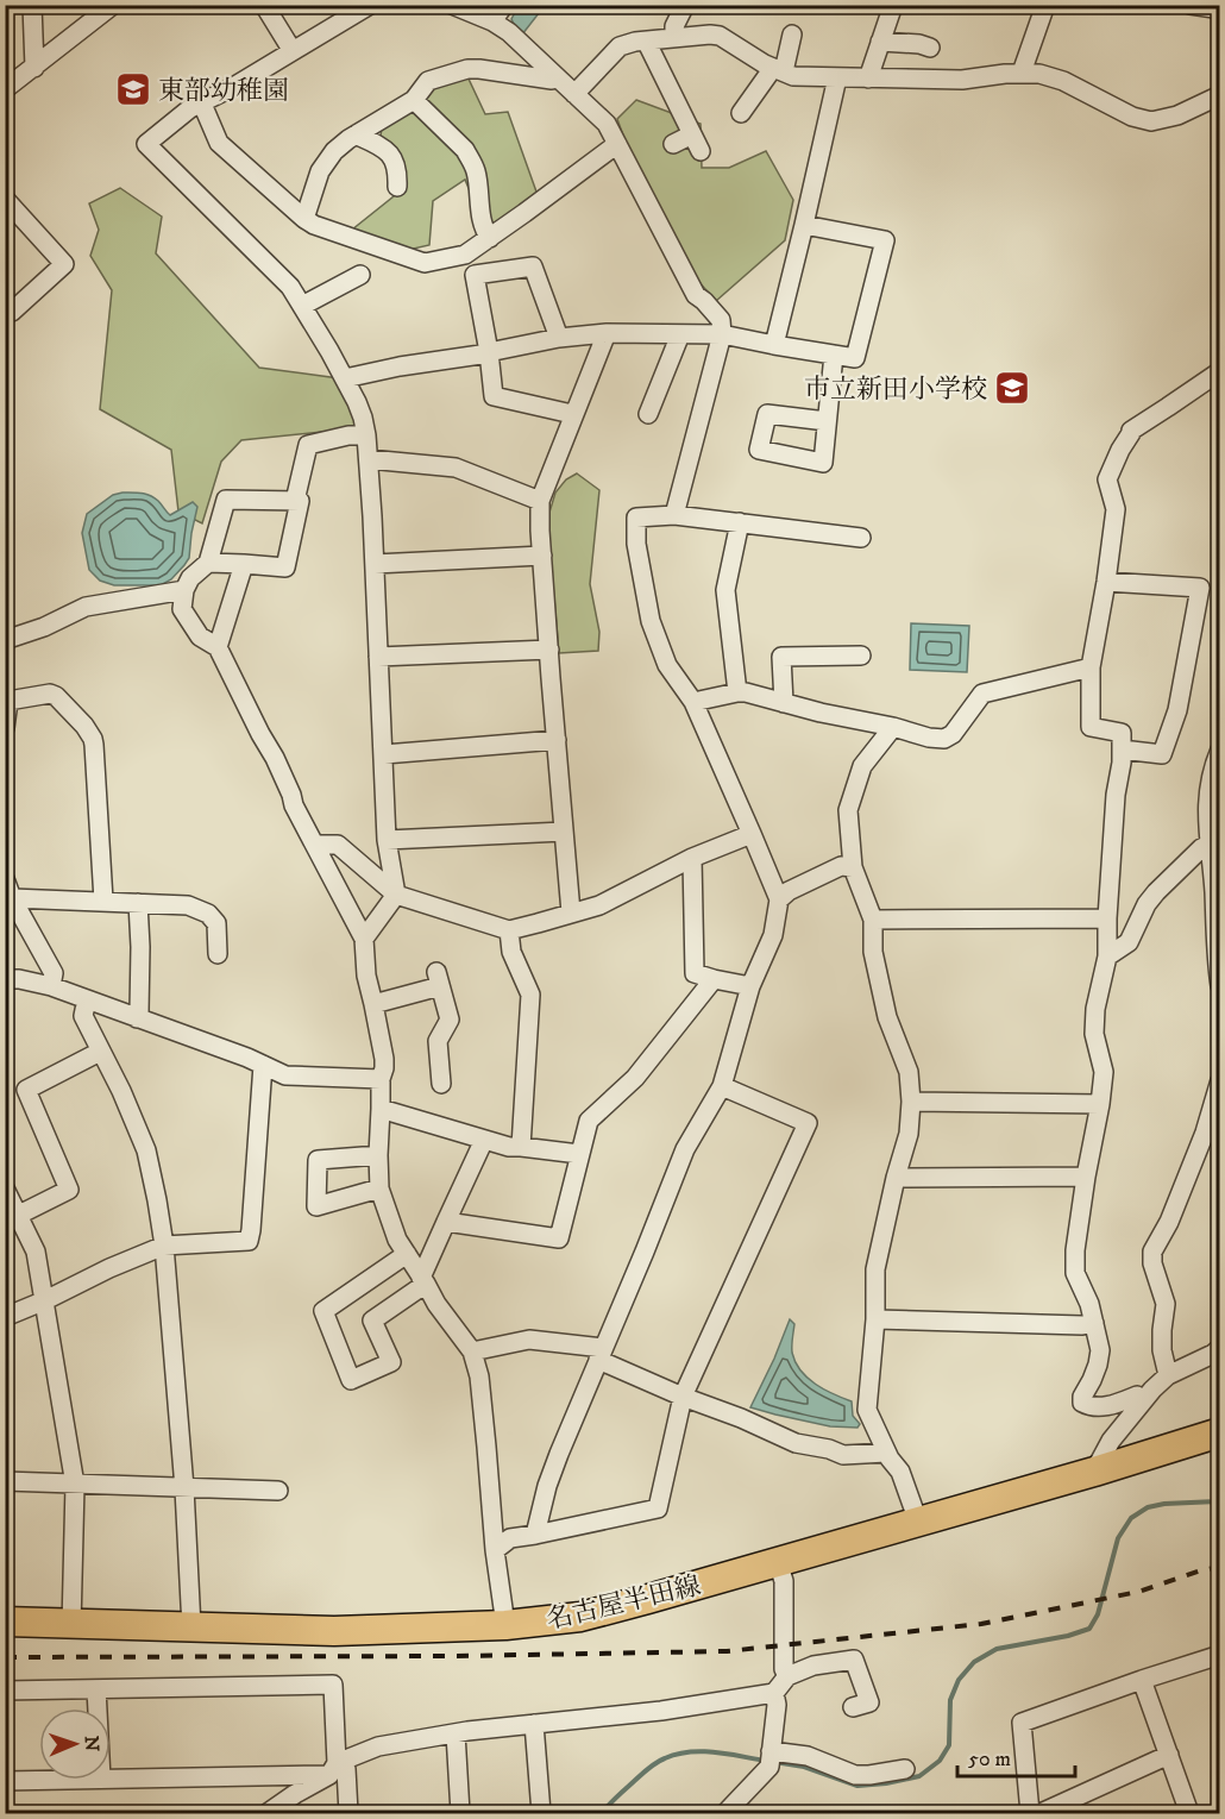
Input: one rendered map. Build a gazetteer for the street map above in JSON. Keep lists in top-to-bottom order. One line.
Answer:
{"streets":{"main road":["名古屋半田線"]},"places":{"school or university":["東部幼稚園","市立新田小学校"]},"scale_bar":"50 m","north":"right"}
